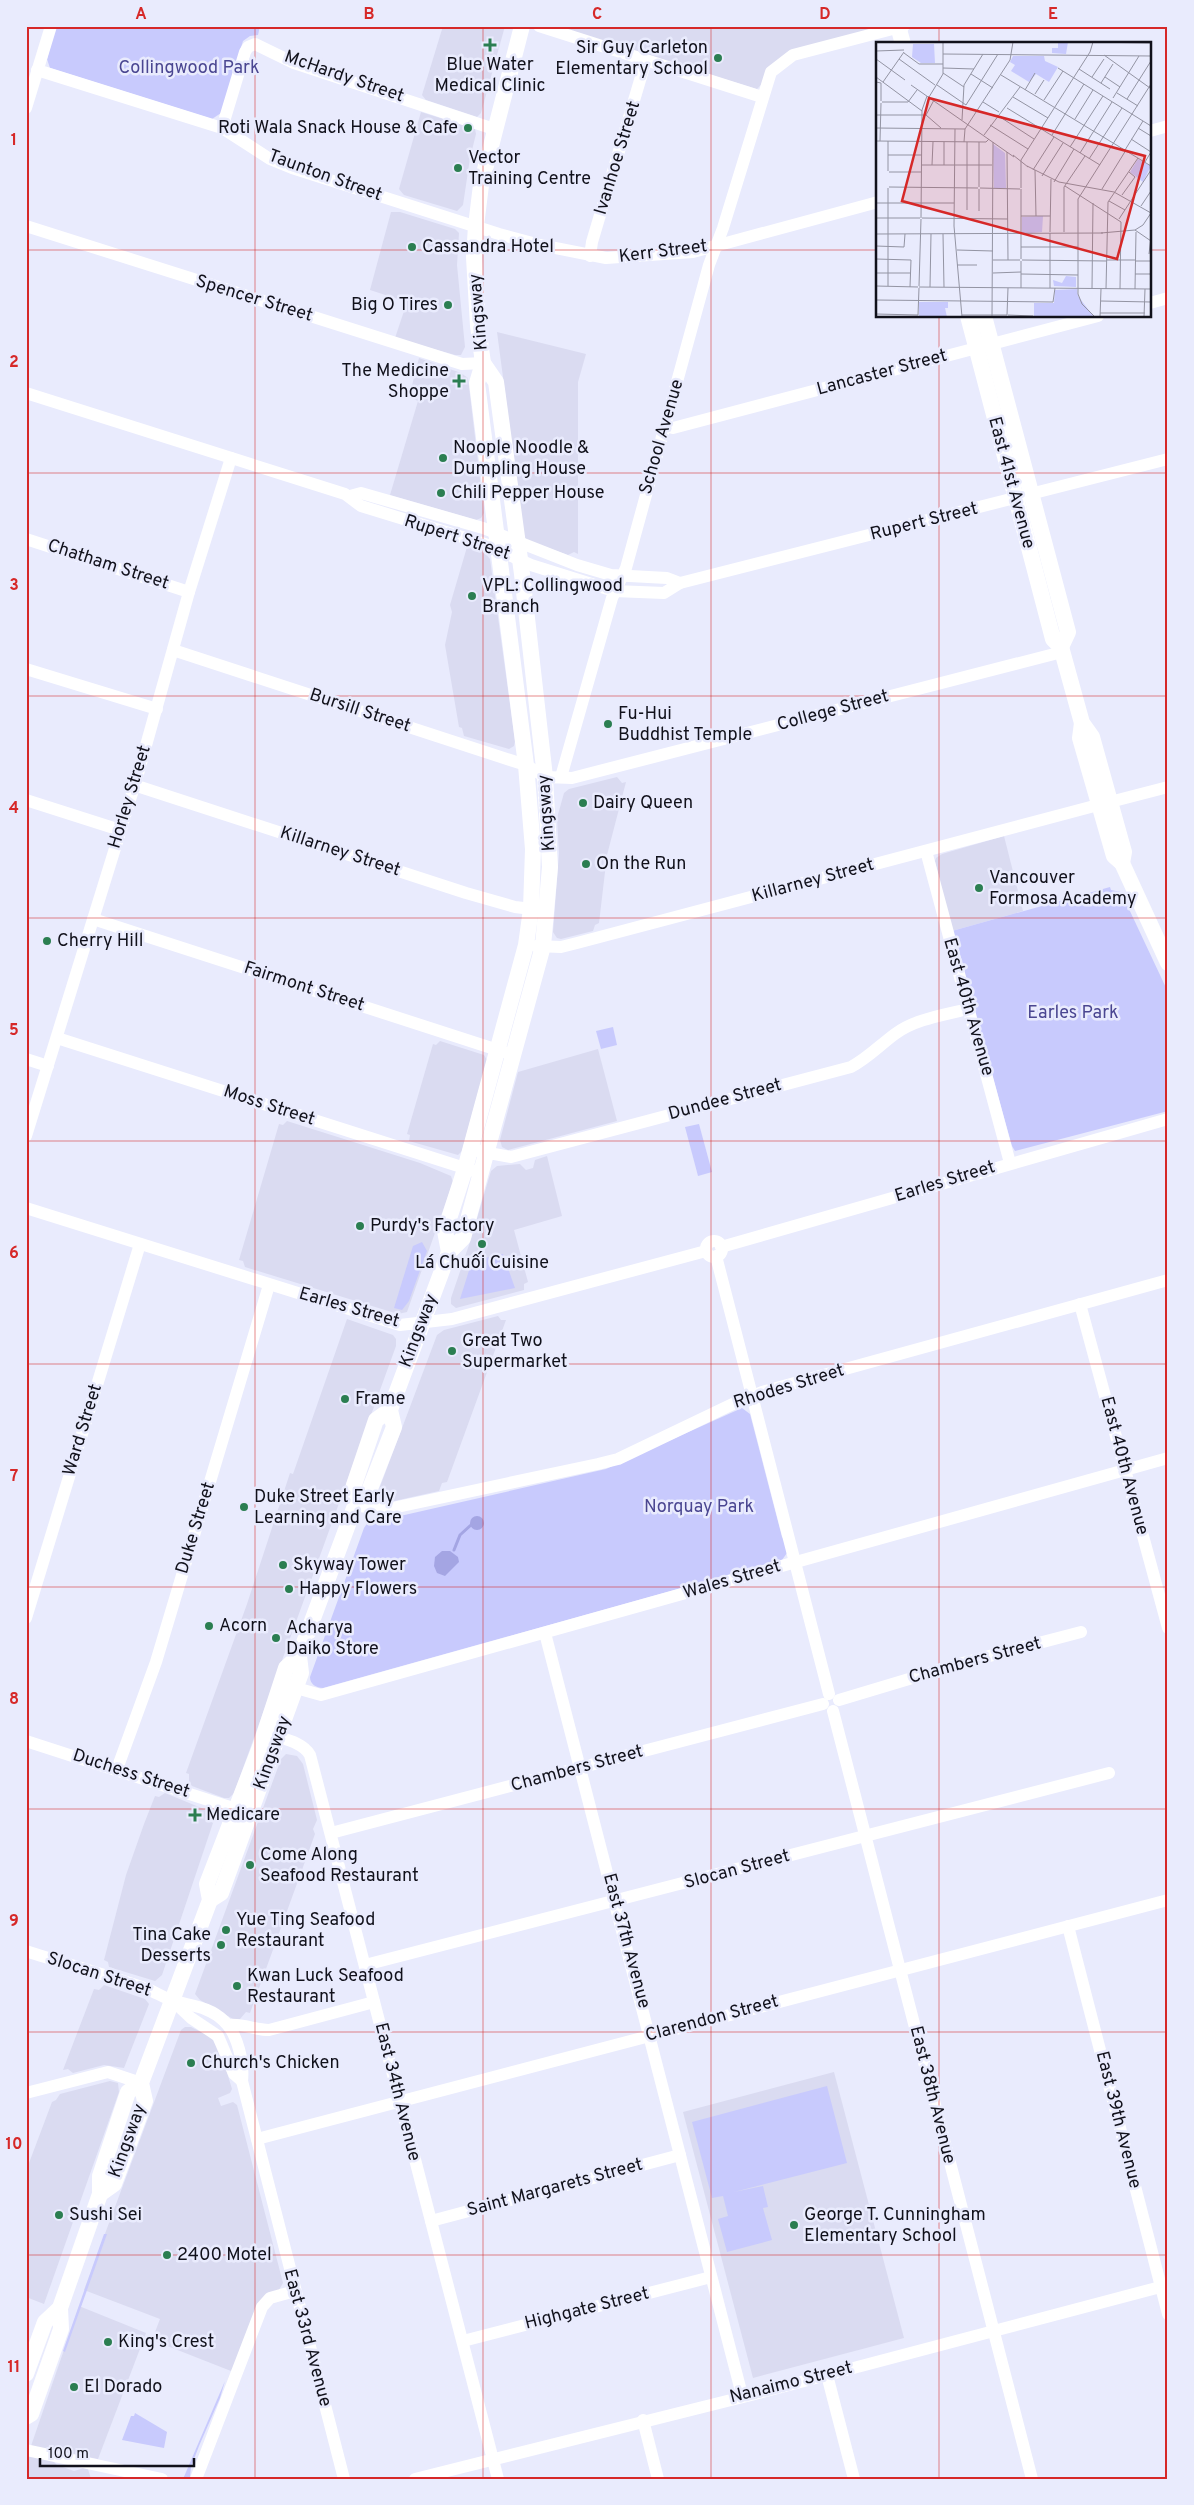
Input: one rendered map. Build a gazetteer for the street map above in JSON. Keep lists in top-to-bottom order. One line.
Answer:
{"streets":{"main road":["Kingsway","East 41st Avenue"],"street":["McHardy Street","Ivanhoe Street","Taunton Street","Kerr Street","Spencer Street","Lancaster Street","School Avenue","Rupert Street","Chatham Street","Bursill Street","College Street","Horley Street","Killarney Street","Fairmont Street","East 40th Avenue","Dundee Street","Moss Street","Earles Street","Rhodes Street","Ward Street","Duke Street","Wales Street","Chambers Street","Duchess Street","Slocan Street","East 37th Avenue","Clarendon Street","East 34th Avenue","East 38th Avenue","East 39th Avenue","Saint Margarets Street","Highgate Street","East 33rd Avenue","Nanaimo Street"]},"crossings":[["McHardy Street","Taunton Street"],["McHardy Street","Kingsway"],["Ivanhoe Street","Kerr Street"],["Taunton Street","Kerr Street"],["Taunton Street","Kingsway"],["Kerr Street","Kingsway"],["Kerr Street","School Avenue"],["Spencer Street","Kingsway"],["Kingsway","School Avenue"],["Kingsway","Rupert Street"],["Kingsway","Bursill Street"],["Kingsway","College Street"],["Kingsway","Killarney Street"],["Kingsway","Fairmont Street"],["Kingsway","Dundee Street"],["Kingsway","Moss Street"],["Kingsway","Earles Street"],["Kingsway","Rhodes Street"],["Kingsway","Wales Street"],["Kingsway","Duchess Street"],["Kingsway","Slocan Street"],["Kingsway","East 34th Avenue"],["Lancaster Street","School Avenue"],["Lancaster Street","East 41st Avenue"],["School Avenue","Rupert Street"],["School Avenue","Bursill Street"],["School Avenue","College Street"],["East 41st Avenue","Rupert Street"],["East 41st Avenue","College Street"],["Rupert Street","Horley Street"],["Chatham Street","Horley Street"],["Bursill Street","College Street"],["Bursill Street","Horley Street"],["Horley Street","Killarney Street"],["Horley Street","Fairmont Street"],["Horley Street","Moss Street"],["Killarney Street","East 40th Avenue"],["East 40th Avenue","Dundee Street"],["East 40th Avenue","Earles Street"],["East 40th Avenue","Rhodes Street"],["East 40th Avenue","Wales Street"],["Earles Street","Ward Street"],["Earles Street","Duke Street"],["Earles Street","East 38th Avenue"],["Rhodes Street","East 38th Avenue"],["Duke Street","Duchess Street"],["Wales Street","East 37th Avenue"],["Wales Street","East 38th Avenue"],["Chambers Street","East 37th Avenue"],["Chambers Street","East 34th Avenue"],["Chambers Street","East 38th Avenue"],["Slocan Street","East 37th Avenue"],["Slocan Street","East 34th Avenue"],["Slocan Street","East 38th Avenue"],["Slocan Street","East 33rd Avenue"],["East 37th Avenue","Clarendon Street"],["East 37th Avenue","Saint Margarets Street"],["East 37th Avenue","Highgate Street"],["East 37th Avenue","Nanaimo Street"],["Clarendon Street","East 34th Avenue"],["Clarendon Street","East 38th Avenue"],["Clarendon Street","East 39th Avenue"],["Clarendon Street","East 33rd Avenue"],["East 34th Avenue","Saint Margarets Street"],["East 34th Avenue","Highgate Street"],["East 34th Avenue","Nanaimo Street"],["East 38th Avenue","Nanaimo Street"],["East 39th Avenue","Nanaimo Street"]],"parks":["Collingwood Park","Earles Park","Norquay Park"],"places":{"health":["Blue Water Medical Clinic","The Medicine Shoppe","Medicare"],"other":["Sir Guy Carleton Elementary School","Roti Wala Snack House & Cafe","Vector Training Centre","Cassandra Hotel","Big O Tires","Noople Noodle & Dumpling House","Chili Pepper House","VPL: Collingwood Branch","Fu-Hui Buddhist Temple","Dairy Queen","On the Run","Vancouver Formosa Academy","Cherry Hill","Purdy's Factory","Lá Chuối Cuisine","Great Two Supermarket","Frame","Duke Street Early Learning and Care","Skyway Tower","Happy Flowers","Acorn","Acharya Daiko Store","Come Along Seafood Restaurant","Yue Ting Seafood Restaurant","Tina Cake Desserts","Kwan Luck Seafood Restaurant","Church's Chicken","Sushi Sei","George T. Cunningham Elementary School","2400 Motel","King's Crest","El Dorado"]},"scale_bar":"100 m","grid":{"columns":["A","B","C","D","E"],"rows":["1","2","3","4","5","6","7","8","9","10","11"]}}
